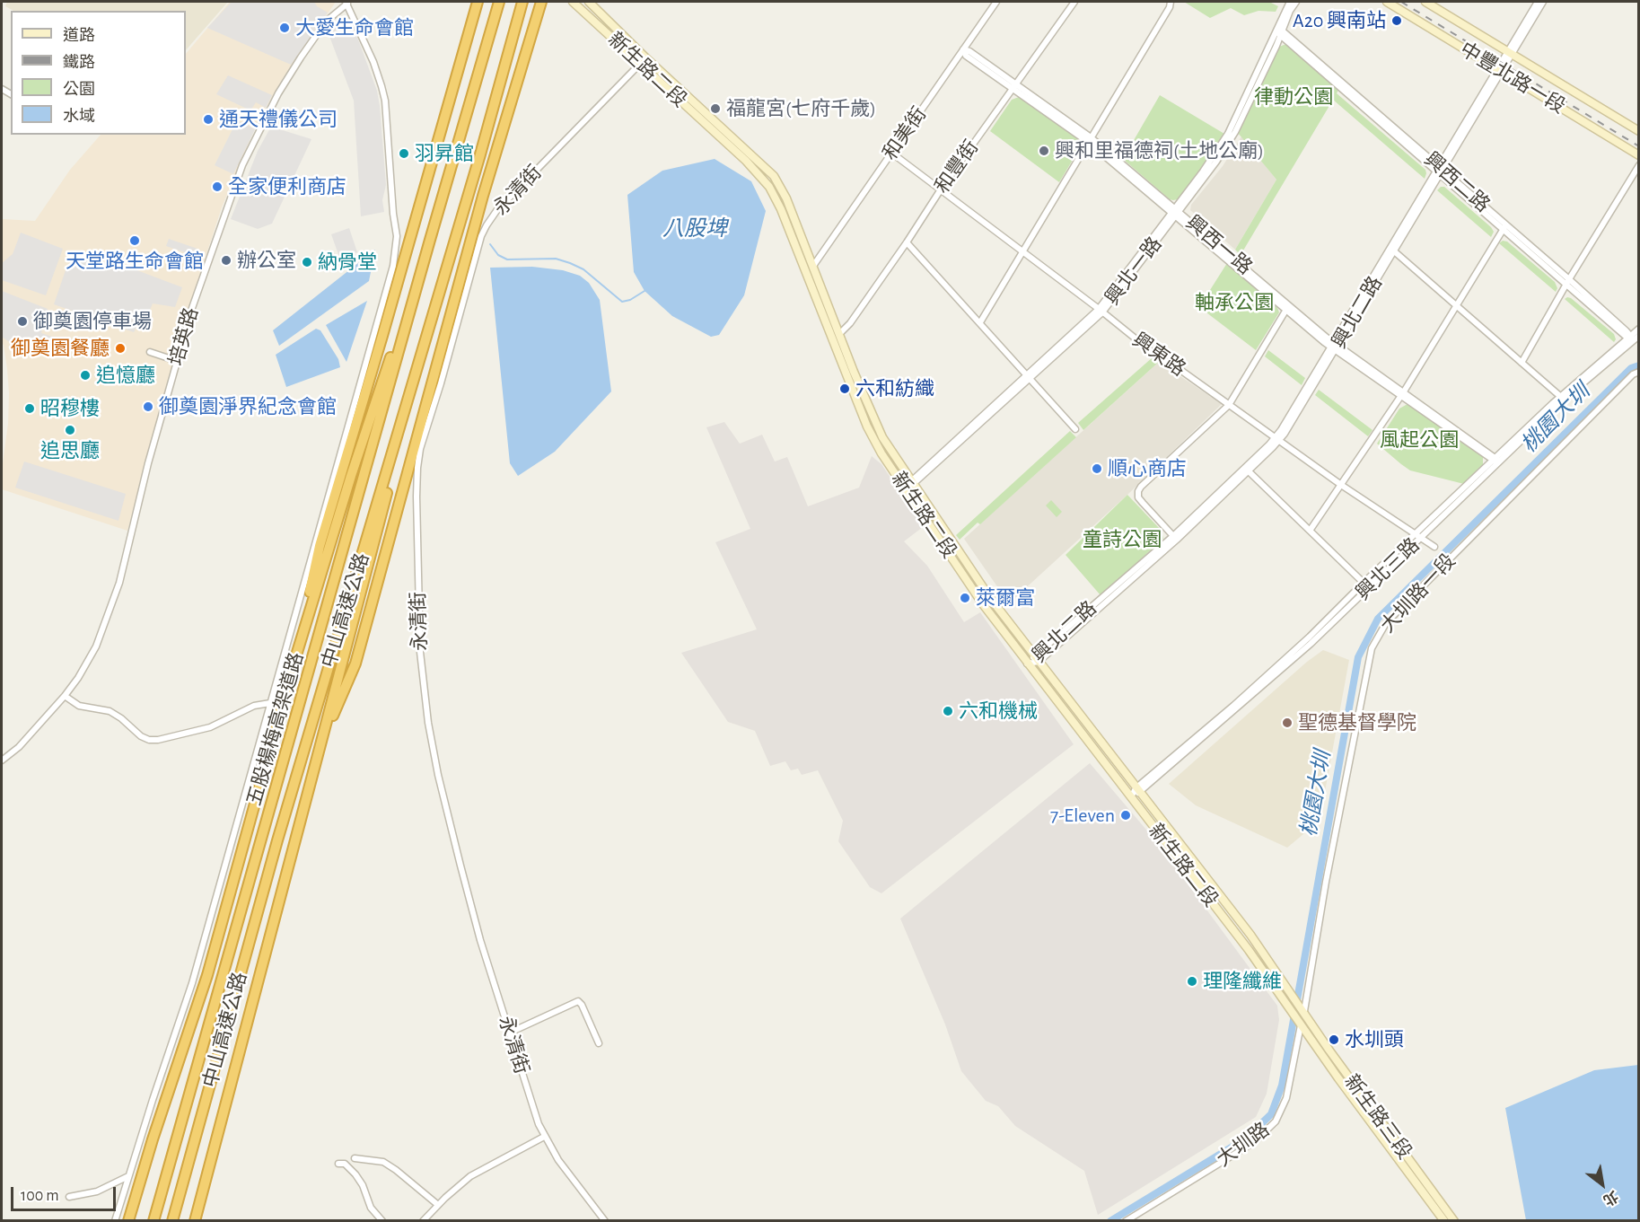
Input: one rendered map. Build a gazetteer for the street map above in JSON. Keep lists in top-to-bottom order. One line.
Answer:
{"streets":{"highway":["中山高速公路","五股楊梅高架道路"],"main road":["新生路二段","中豐北路一段","新生路三段"],"street":["和美街","和豐街","興西二路","永清街","興西一路","興北二路","培英路","興東路","興北三路","大圳路一段","大圳路"]},"crossings":[["新生路二段","和美街"],["新生路二段","和豐街"],["新生路二段","永清街"],["新生路二段","興北二路"],["新生路二段","興北三路"],["新生路二段","大圳路一段"],["新生路二段","新生路三段"],["新生路二段","大圳路"],["中豐北路一段","興北二路"],["和美街","興西一路"],["和美街","興東路"],["和豐街","興西一路"],["和豐街","興東路"],["興西二路","興北二路"],["興北二路","興東路"],["興東路","興北三路"],["大圳路一段","新生路三段"],["中山高速公路","五股楊梅高架道路"],["新生路三段","大圳路"]],"water":["八股埤","桃園大圳"],"parks":["律動公園","軸承公園","風起公園","童詩公園"],"places":["A20 興南站","大愛生命會館","福龍宮(七府千歲)","通天禮儀公司","興和里福德祠(土地公廟)","羽昇館","全家便利商店","天堂路生命會館","辦公室","納骨堂","御奠園停車場","御奠園餐廳","追憶廳","六和紡織","御奠園淨界紀念會館","昭穆樓","追思廳","順心商店","萊爾富","六和機械","聖德基督學院","7-Eleven","理隆纖維","水圳頭"],"legend":["道路","鐵路","公園","水域"],"scale_bar":"100 m","north":"bottom right"}
